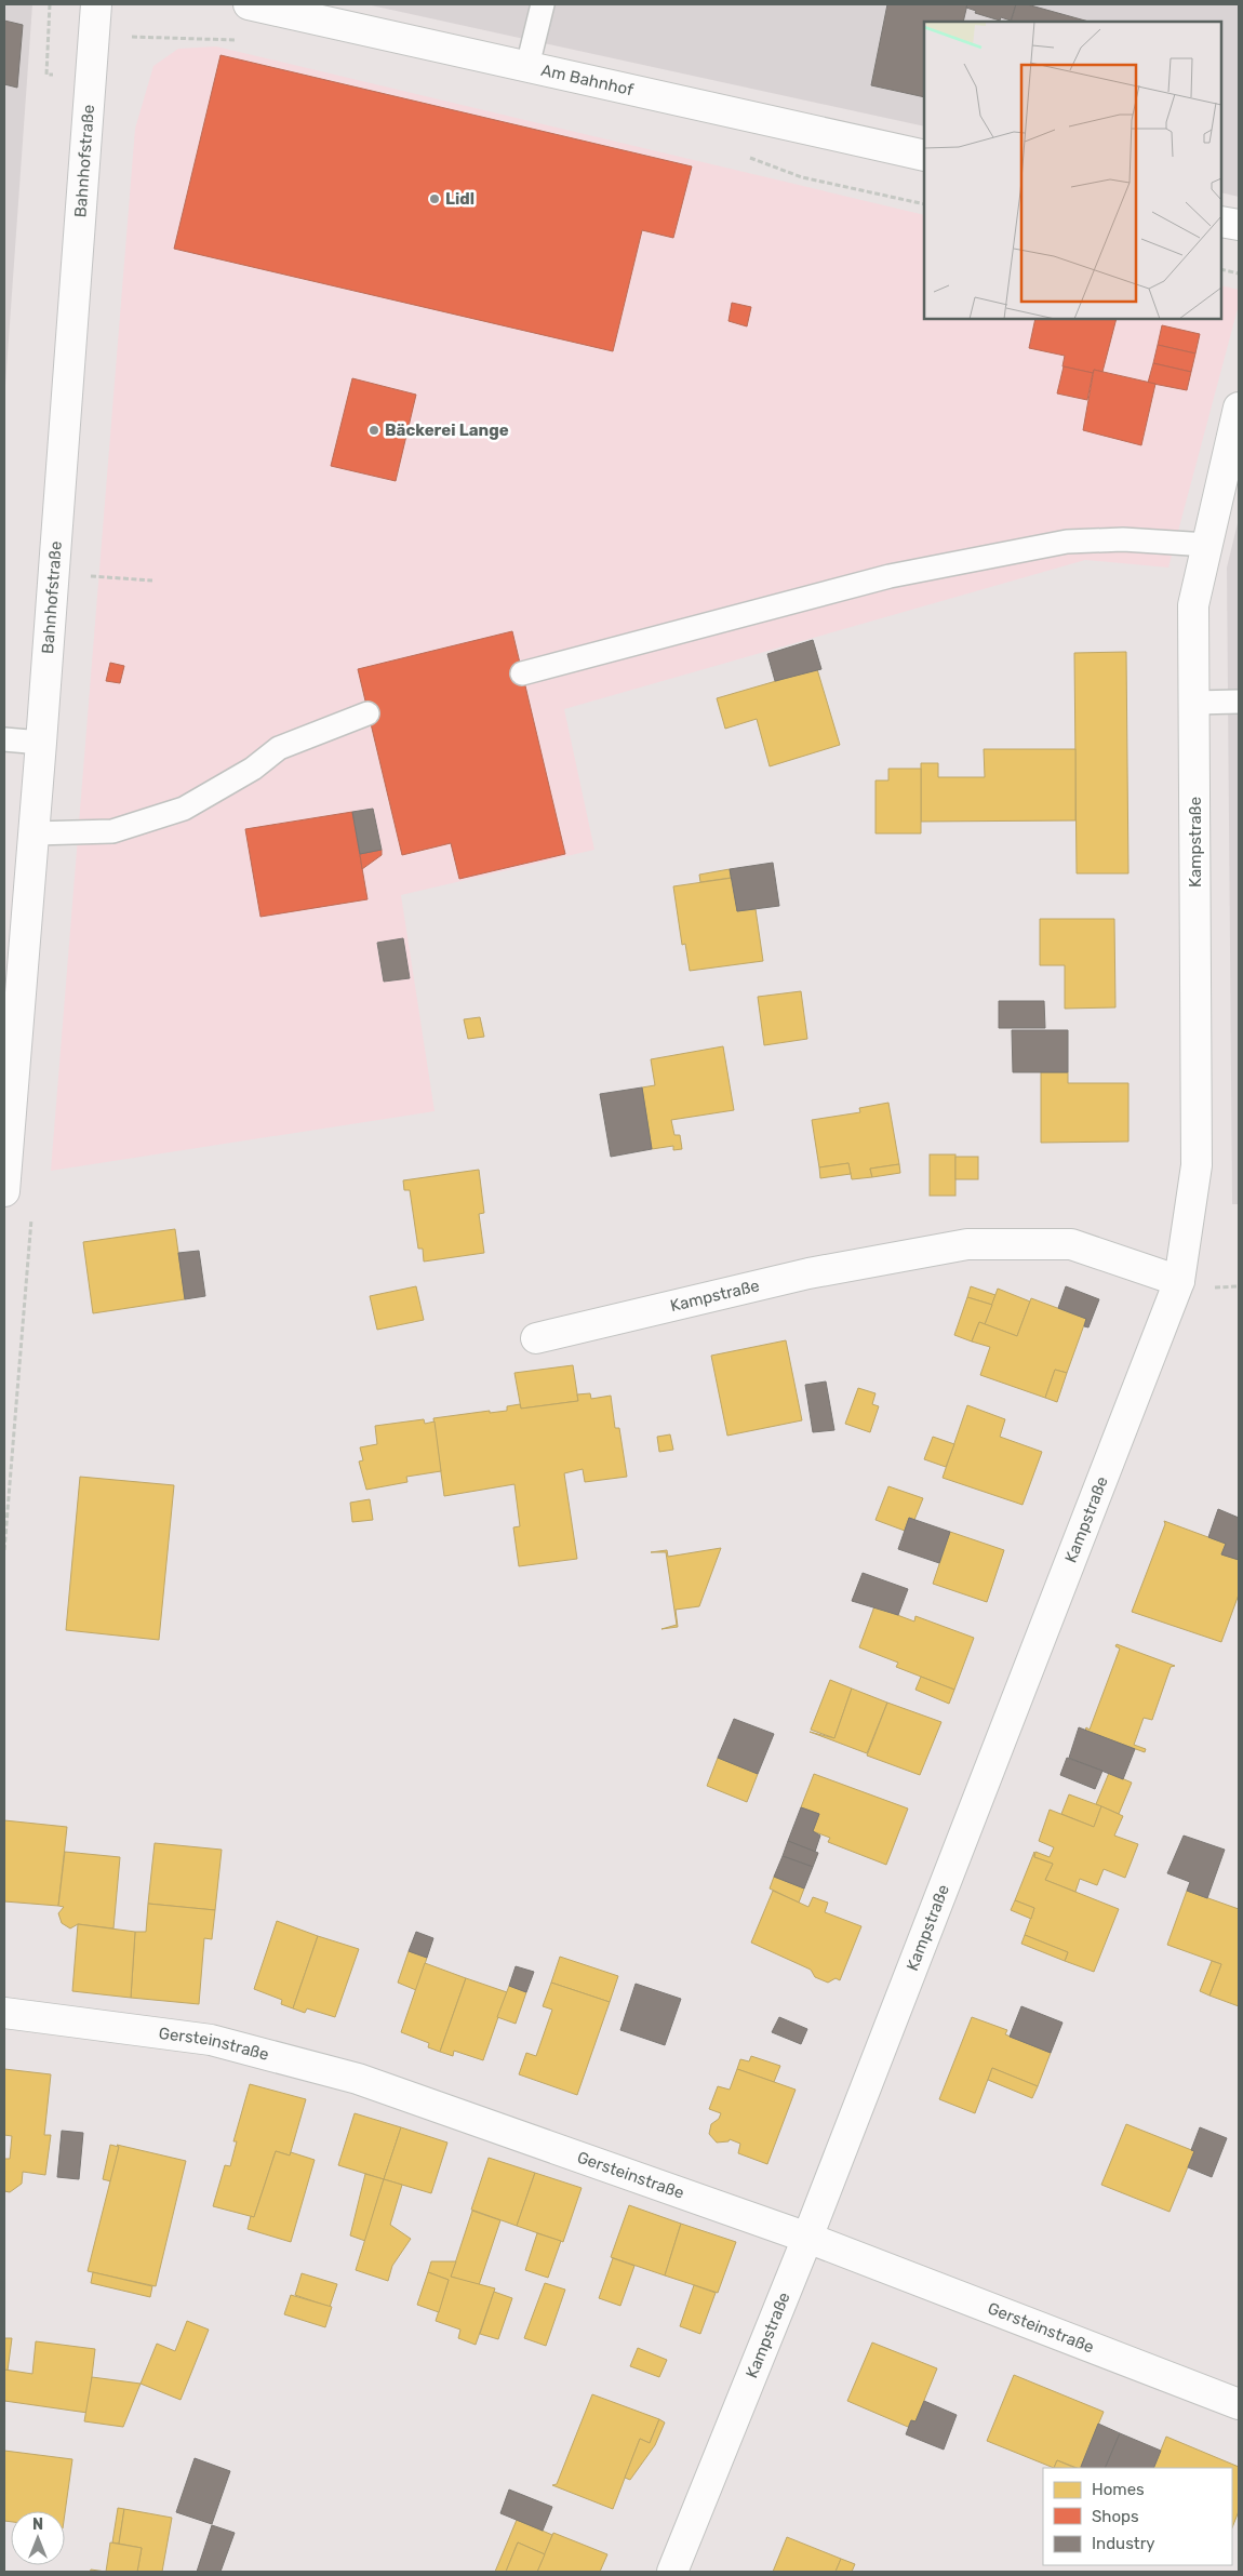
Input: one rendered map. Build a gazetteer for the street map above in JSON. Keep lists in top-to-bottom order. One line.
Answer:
{"streets":{"street":["Am Bahnhof","Bahnhofstraße","Kampstraße","Gersteinstraße"]},"crossings":[["Kampstraße","Gersteinstraße"]],"places":["Lidl","Bäckerei Lange"],"legend":["Homes","Shops","Industry"],"north":"top"}
